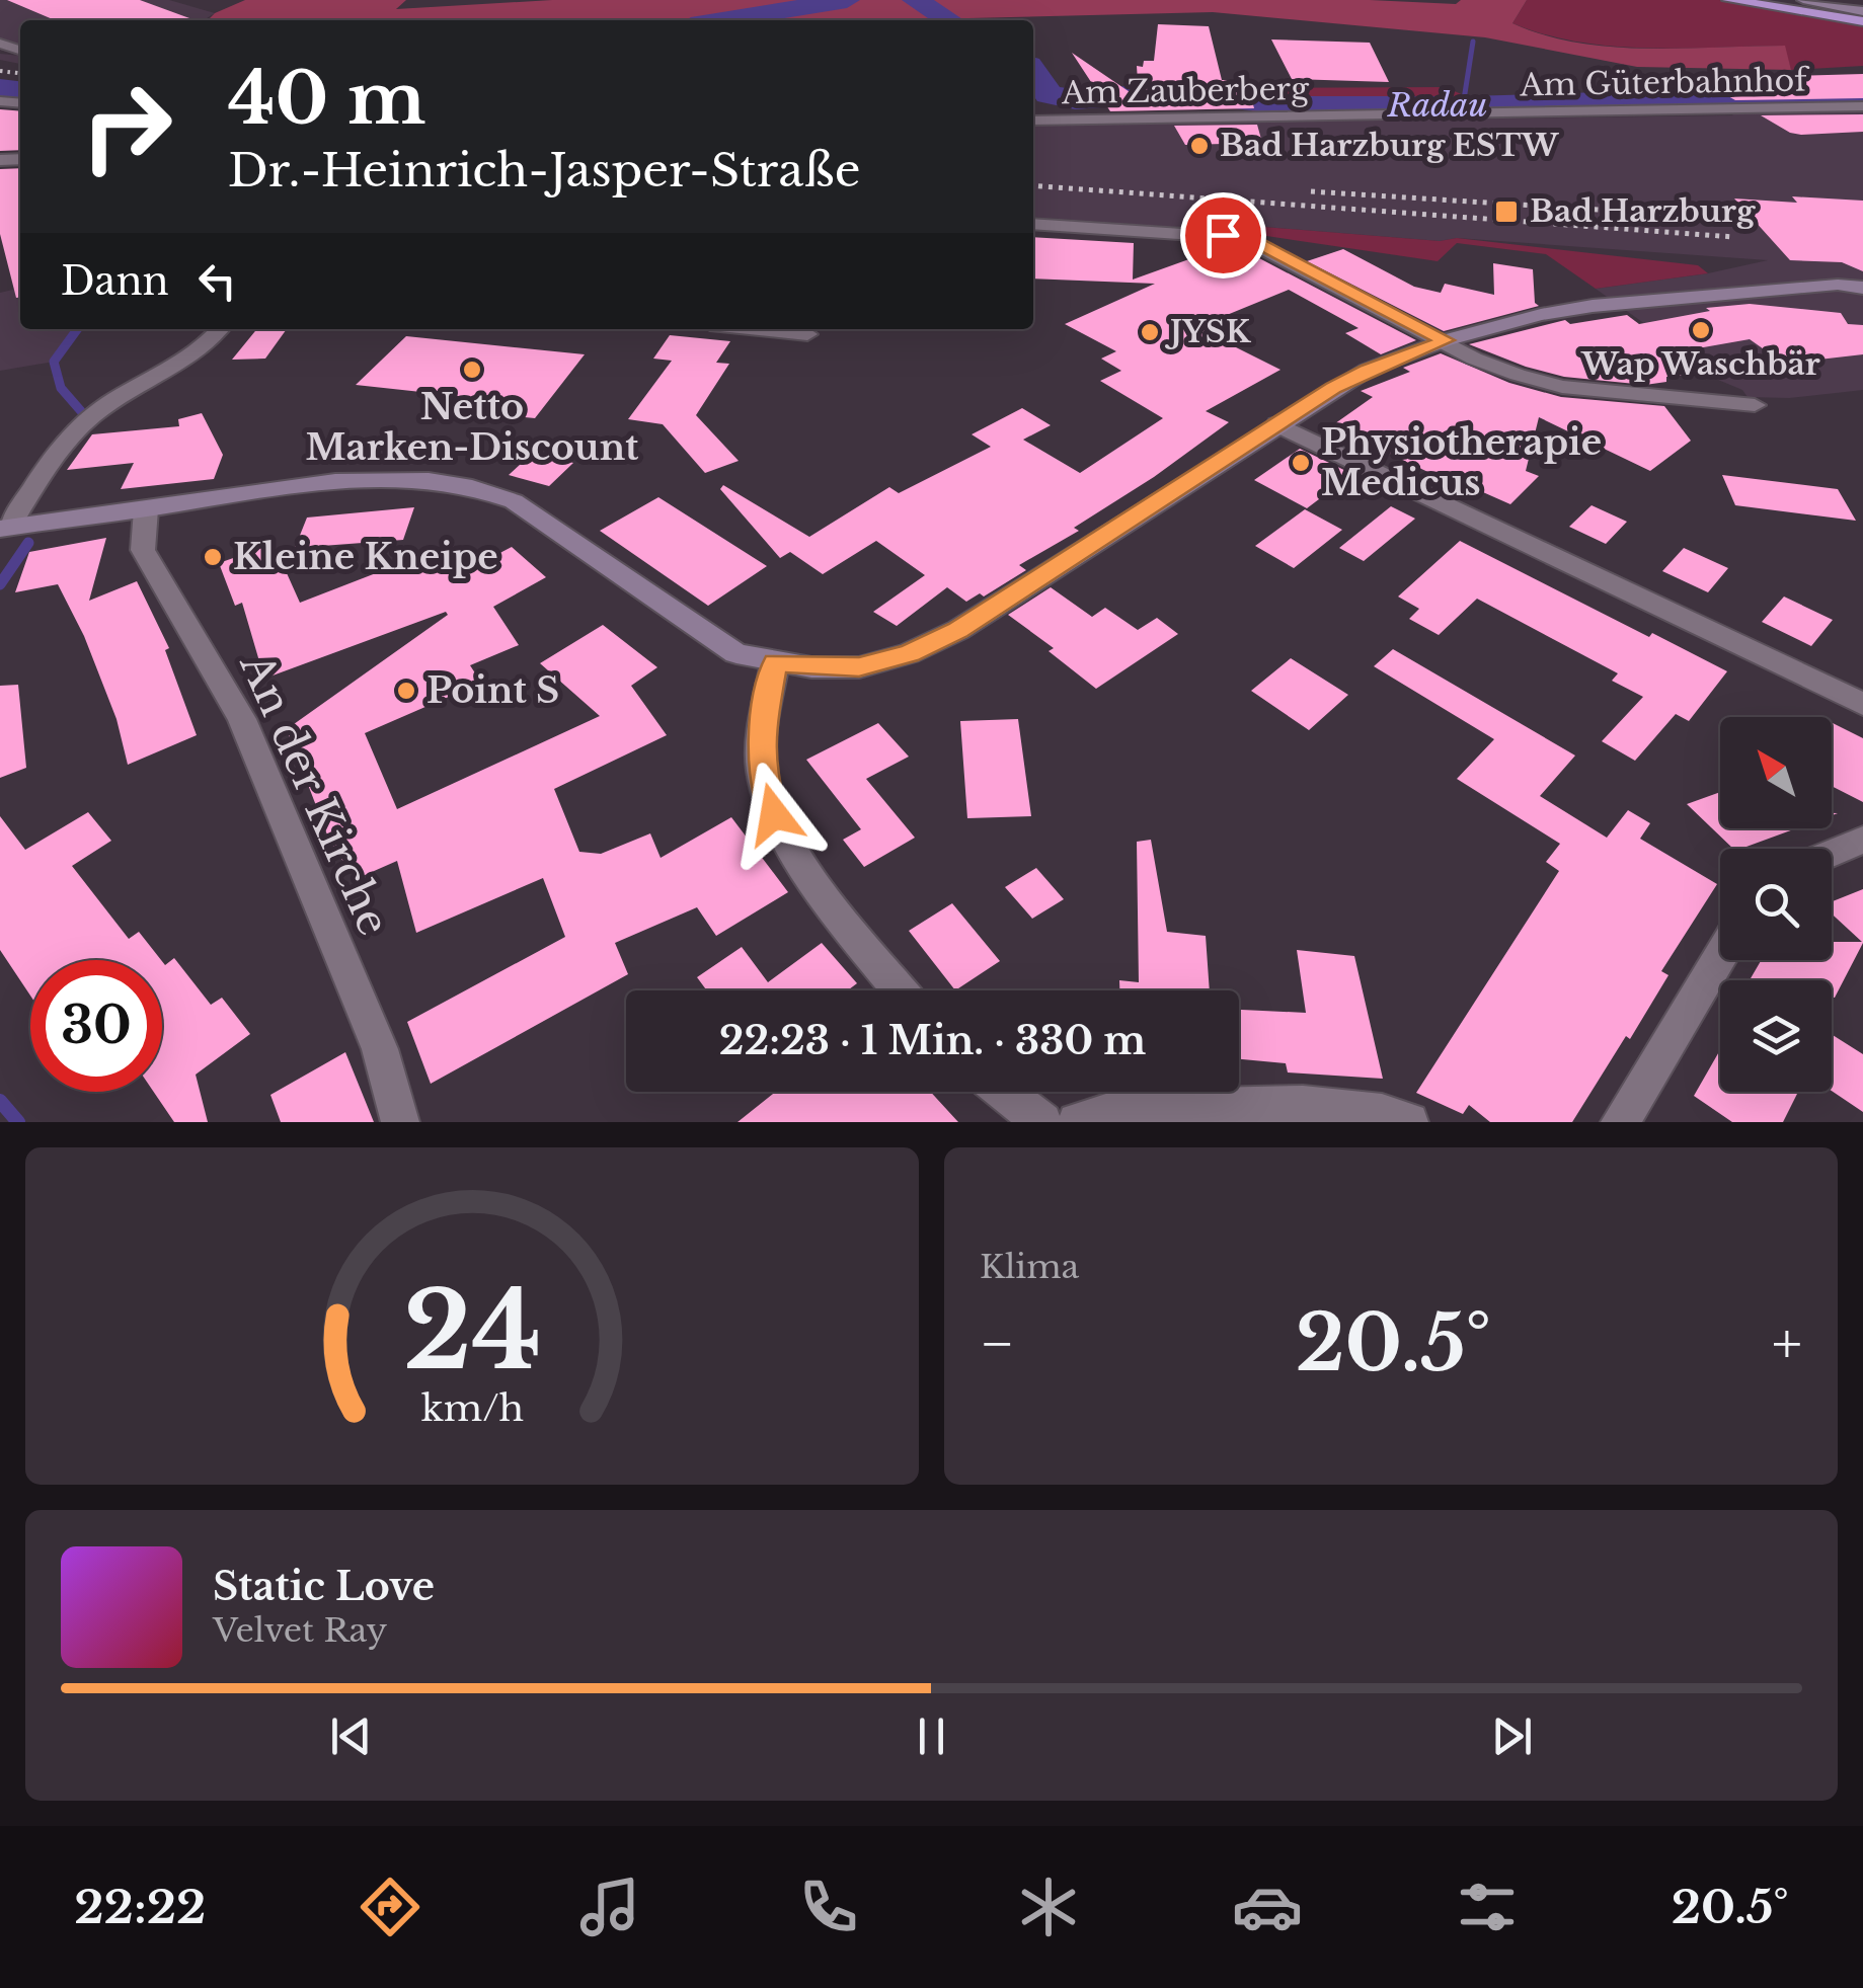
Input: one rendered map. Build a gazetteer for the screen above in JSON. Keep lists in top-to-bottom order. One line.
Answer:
{"streets":{"street":["Am Güterbahnhof","Am Zauberberg","An der Kirche"]},"crossings":[["Am Güterbahnhof","Am Zauberberg"]],"water":["Radau"],"places":{"other":["Bad Harzburg ESTW","Wap Waschbär","JYSK","Netto Marken-Discount","Physiotherapie Medicus","Kleine Kneipe","Point S"],"transit":["Bad Harzburg"]},"north":"top left","page":{"turn":["40 m","Dr.-Heinrich-Jasper-Straße"],"then":"Dann","limit":"30","trip":"22:23 · 1 Min. · 330 m","tile":"Klima","heat":["−","20.5°","+"],"song":["Static Love","Velvet Ray"],"tabs":["22:22","20.5°"],"gauge":["24","km/h"]}}
